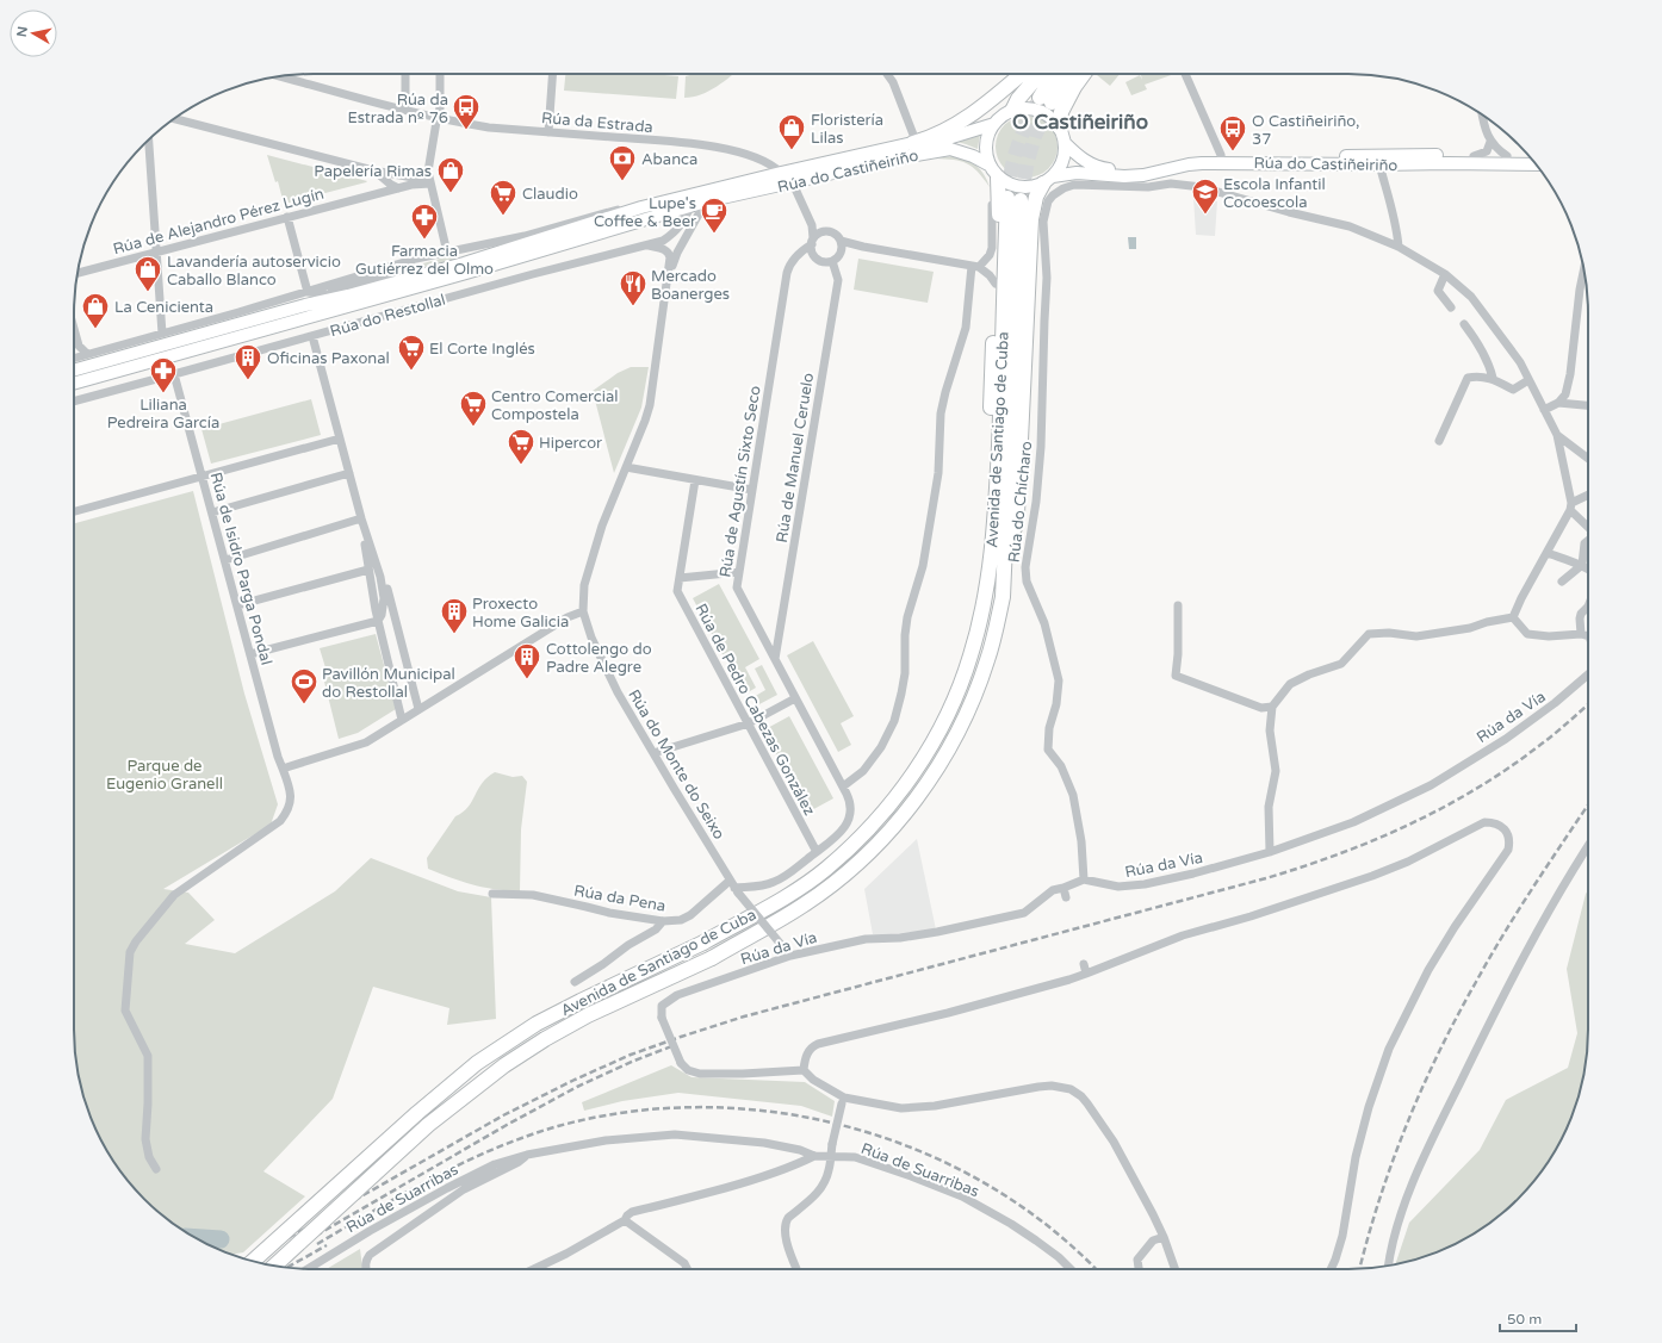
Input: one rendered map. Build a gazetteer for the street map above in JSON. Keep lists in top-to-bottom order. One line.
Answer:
{"streets":{"highway":["Avenida de Santiago de Cuba"],"main road":["Rúa do Castiñeiriño","Rúa do Restollal"],"street":["Rúa da Estrada","Rúa de Alejandro Pérez Lugín","Rúa de Manuel Ceruelo","Rúa de Agustín Sixto Seco","Rúa do Chícharo","Rúa de Isidro Parga Pondal","Rúa de Pedro Cabezas González","Rúa da Vía","Rúa do Monte do Seixo","Rúa da Pena","Rúa de Suarribas"]},"crossings":[["Rúa da Estrada","Rúa do Castiñeiriño"],["Rúa da Estrada","Rúa do Restollal"],["Rúa do Castiñeiriño","Rúa do Restollal"],["Rúa do Castiñeiriño","Rúa do Monte do Seixo"],["Rúa do Restollal","Rúa de Isidro Parga Pondal"],["Rúa do Restollal","Rúa do Monte do Seixo"],["Rúa de Manuel Ceruelo","Rúa de Agustín Sixto Seco"],["Rúa de Agustín Sixto Seco","Rúa de Pedro Cabezas González"],["Rúa do Chícharo","Rúa da Vía"],["Rúa da Vía","Rúa do Monte do Seixo"],["Rúa do Monte do Seixo","Rúa da Pena"]],"districts":["O Castiñeiriño"],"parks":["Parque de Eugenio Granell"],"places":{"bus stop":["Rúa da Estrada nº 76","O Castiñeiriño, 37"],"shop":["Floristería Lilas","Papelería Rimas","Lavandería autoservicio Caballo Blanco","La Cenicienta"],"bank":["Abanca"],"school or university":["Escola Infantil Cocoescola"],"supermarket":["Claudio","El Corte Inglés","Centro Comercial Compostela","Hipercor"],"cafe":["Lupe's Coffee & Beer"],"pharmacy":["Farmacia Gutiérrez del Olmo","Liliana Pedreira García"],"restaurant":["Mercado Boanerges"],"building":["Oficinas Paxonal","Proxecto Home Galicia","Cottolengo do Padre Alegre"],"sports":["Pavillón Municipal do Restollal"]},"scale_bar":"50 m","north":"left"}
